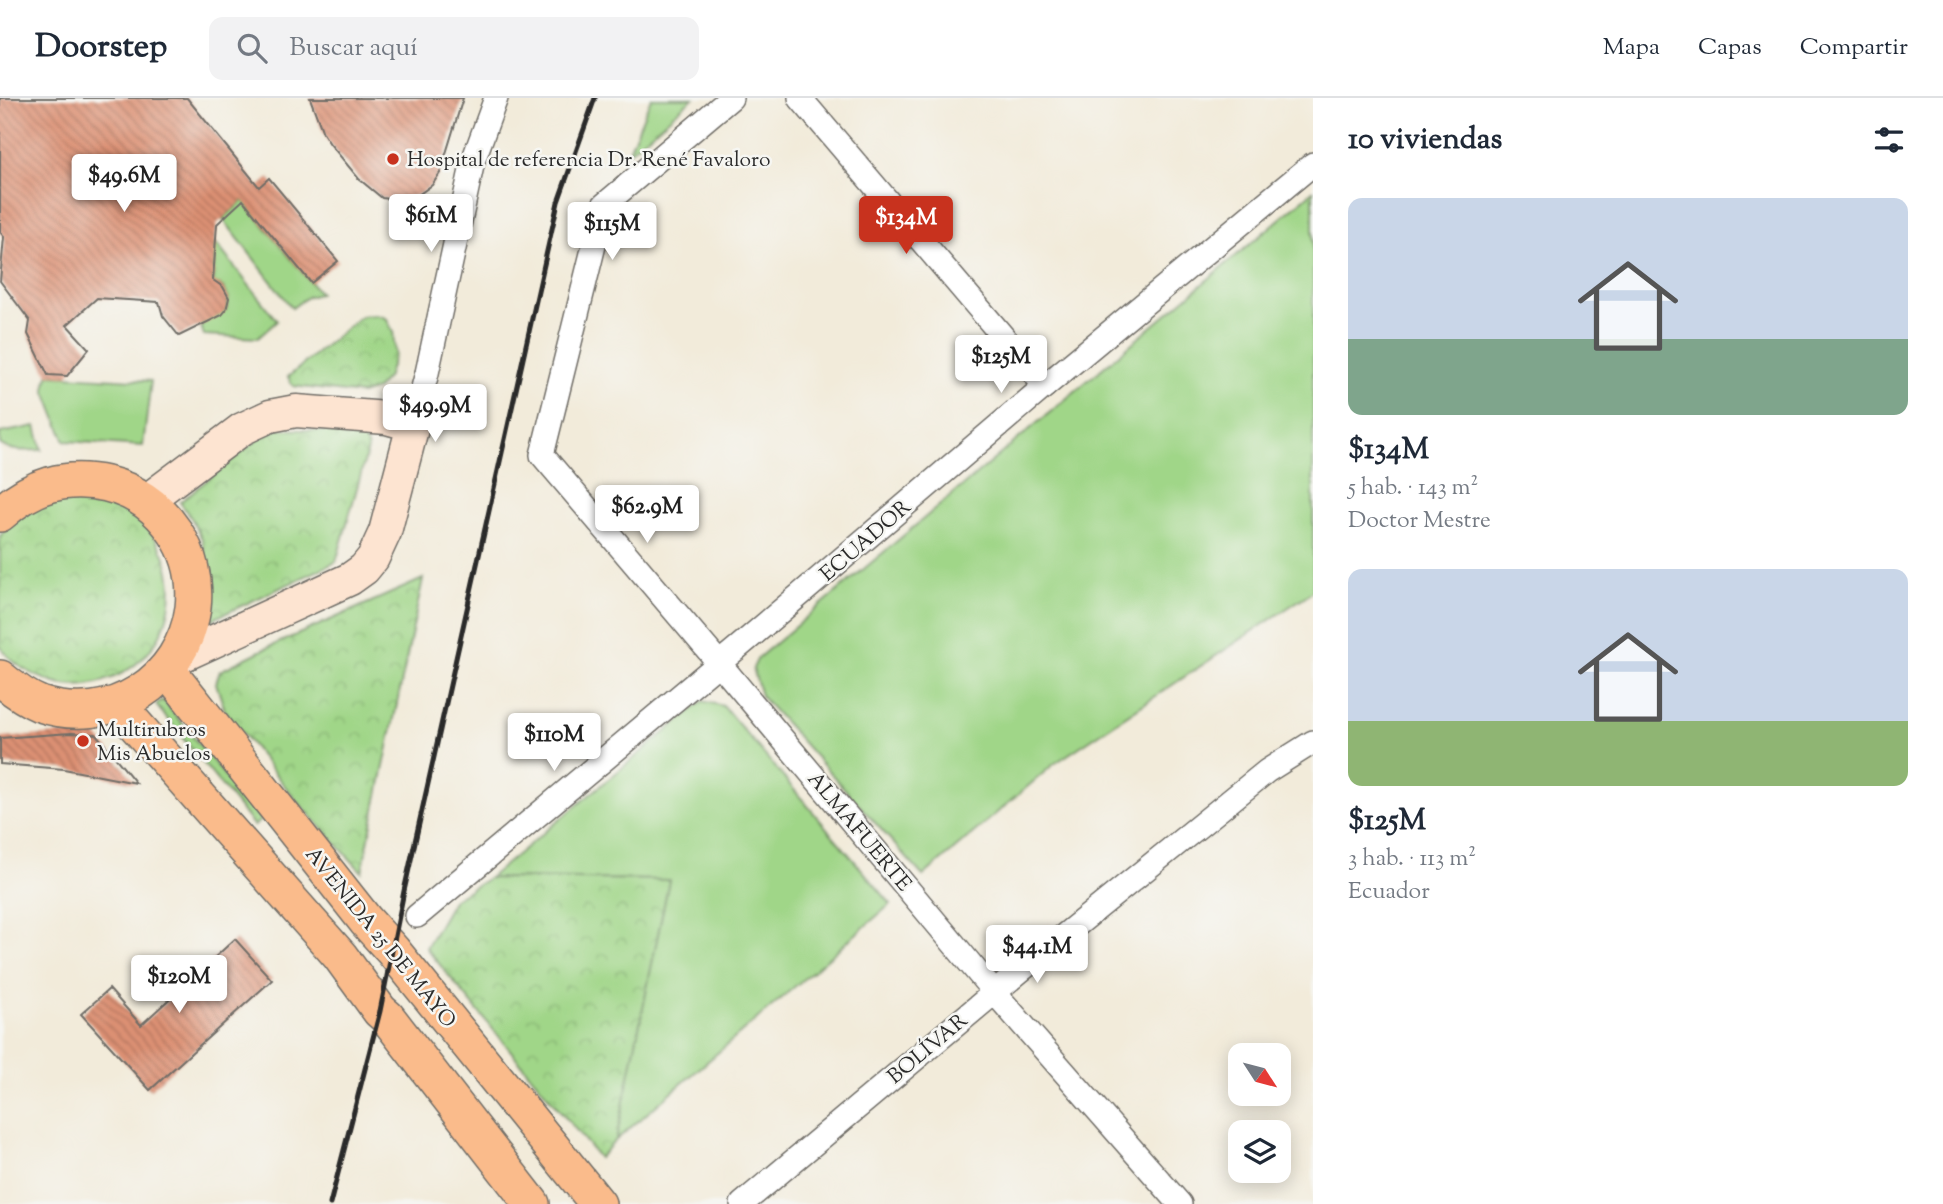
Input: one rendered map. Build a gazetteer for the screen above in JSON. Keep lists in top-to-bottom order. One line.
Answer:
{"streets":{"main road":["AVENIDA 25 DE MAYO"],"street":["ECUADOR","ALMAFUERTE","BOLÍVAR"]},"crossings":[["ECUADOR","ALMAFUERTE"],["ALMAFUERTE","BOLÍVAR"]],"places":["Hospital de referencia Dr. René Favaloro","Multirubros Mis Abuelos"],"north":"bottom right","page":{"header":"Doorstep","search":"Buscar aquí","nav":["Mapa","Capas","Compartir"],"heading":"10 viviendas","price":["$49.6M","$61M","$134M","$115M","$125M","$49.9M","$62.9M","$110M","$44.1M","$120M"],"list":[{"name":"$134M","note":"5 hab. · 143 m² · Doctor Mestre"},{"name":"$125M","note":"3 hab. · 113 m² · Ecuador"}]}}
